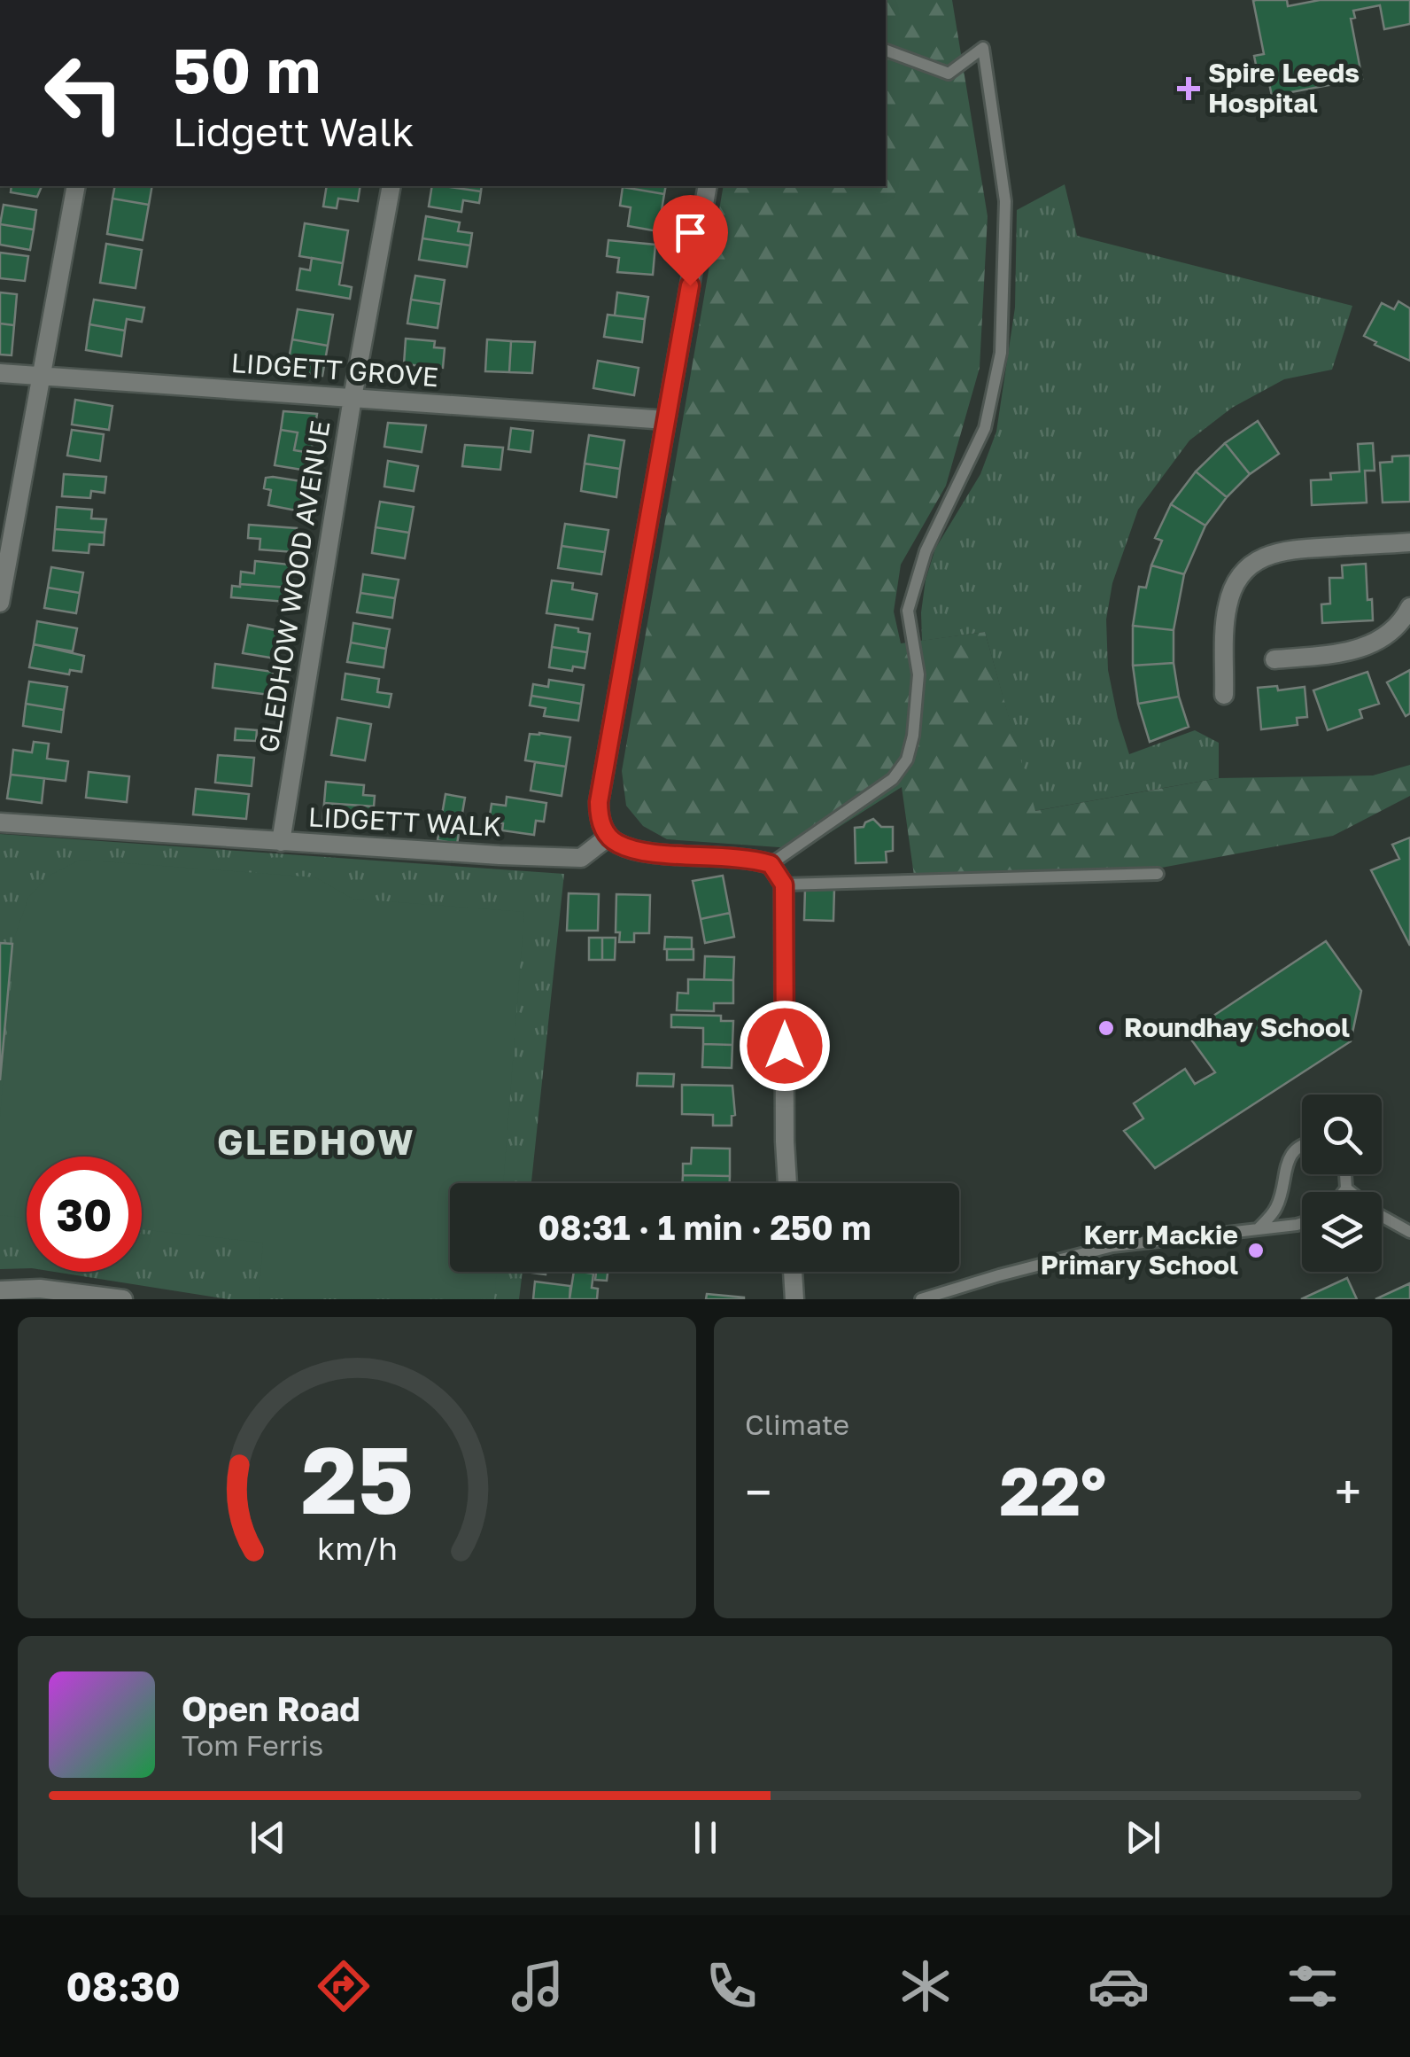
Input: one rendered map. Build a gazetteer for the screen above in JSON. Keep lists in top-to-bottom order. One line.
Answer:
{"streets":{"street":["LIDGETT GROVE","GLEDHOW WOOD AVENUE","LIDGETT WALK"]},"crossings":[["LIDGETT GROVE","GLEDHOW WOOD AVENUE"],["GLEDHOW WOOD AVENUE","LIDGETT WALK"]],"districts":["GLEDHOW"],"places":{"health":["Spire Leeds Hospital"],"other":["Roundhay School","Kerr Mackie Primary School"]},"page":{"turn":["50 m","Lidgett Walk"],"limit":"30","trip":"08:31 · 1 min · 250 m","tile":"Climate","heat":["−","22°","+"],"song":["Open Road","Tom Ferris"],"tabs":"08:30","gauge":["25","km/h"]}}
